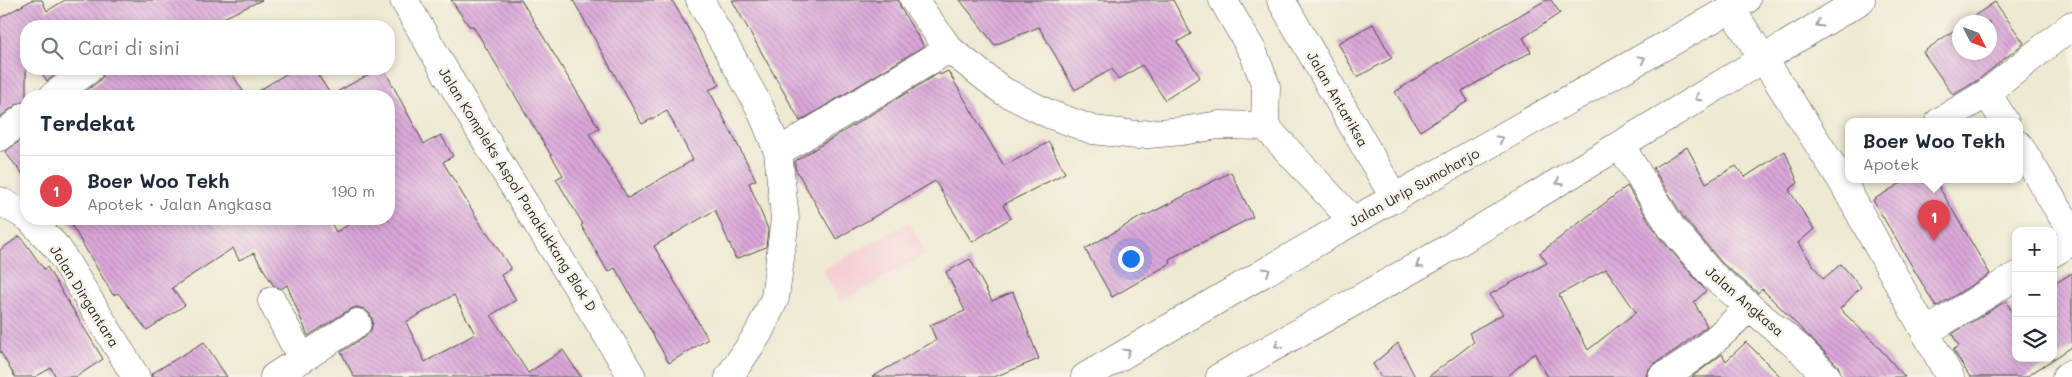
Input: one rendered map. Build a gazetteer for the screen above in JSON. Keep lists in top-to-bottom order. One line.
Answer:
{"streets":{"main road":["Jalan Antariksa","Jalan Urip Sumoharjo","Jalan Kompleks Aspol Panakukkang Blok D","Jalan Dirgantara","Jalan Angkasa"]},"crossings":[["Jalan Antariksa","Jalan Urip Sumoharjo"]],"north":"bottom right","page":{"search":"Cari di sini","heading":"Terdekat","popup":["Boer Woo Tekh","Apotek"],"list":[{"mark":"1","name":"Boer Woo Tekh","note":"Apotek · Jalan Angkasa","value":"190 m"}],"pins":"1","map_buttons":["+","−"]}}
